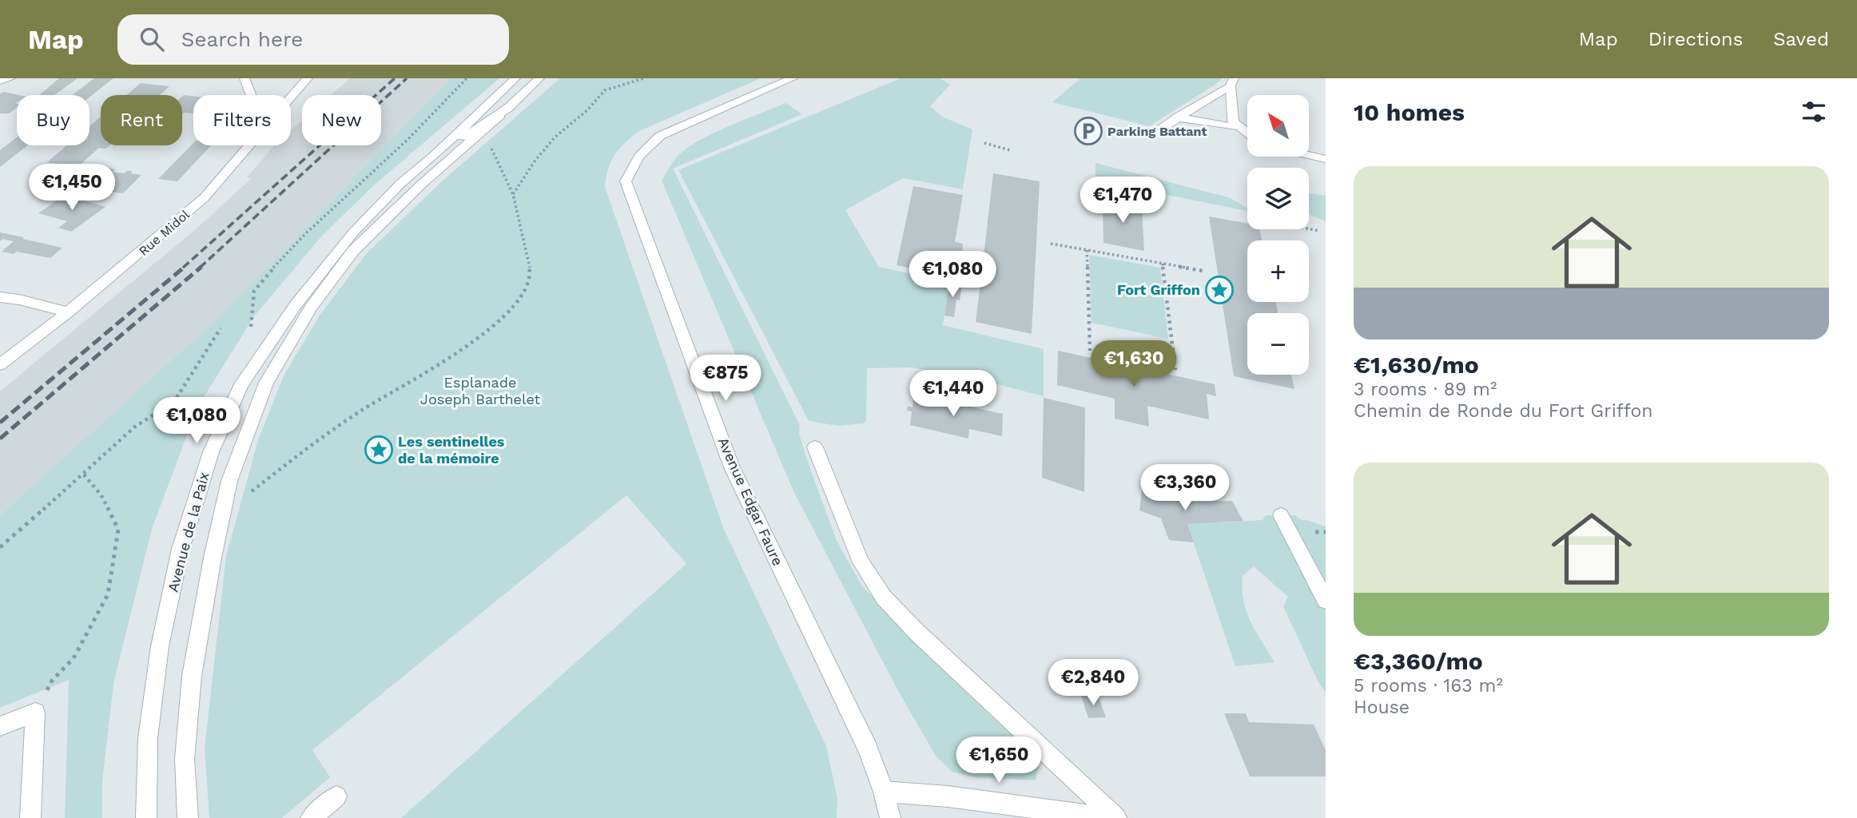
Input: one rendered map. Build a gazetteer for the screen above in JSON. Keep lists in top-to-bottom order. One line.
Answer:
{"streets":{"main road":["Rue Midol","Avenue Edgar Faure","Avenue de la Paix"]},"parks":["Esplanade Joseph Barthelet"],"places":{"parking":["Parking Battant"],"place":["Fort Griffon","Les sentinelles de la mémoire"]},"north":"top left","page":{"header":"Map","search":"Search here","nav":["Map","Directions","Saved"],"heading":"10 homes","map_buttons":["+","−"],"chip":["Buy","Rent","Filters","New"],"list":[{"name":"€1,630/mo","note":"3 rooms · 89 m² · Chemin de Ronde du Fort Griffon"},{"name":"€3,360/mo","note":"5 rooms · 163 m² · House"}],"price":["€1,450","€1,470","€1,080","€1,630","€875","€1,440","€1,080","€3,360","€2,840","€1,650"]}}
